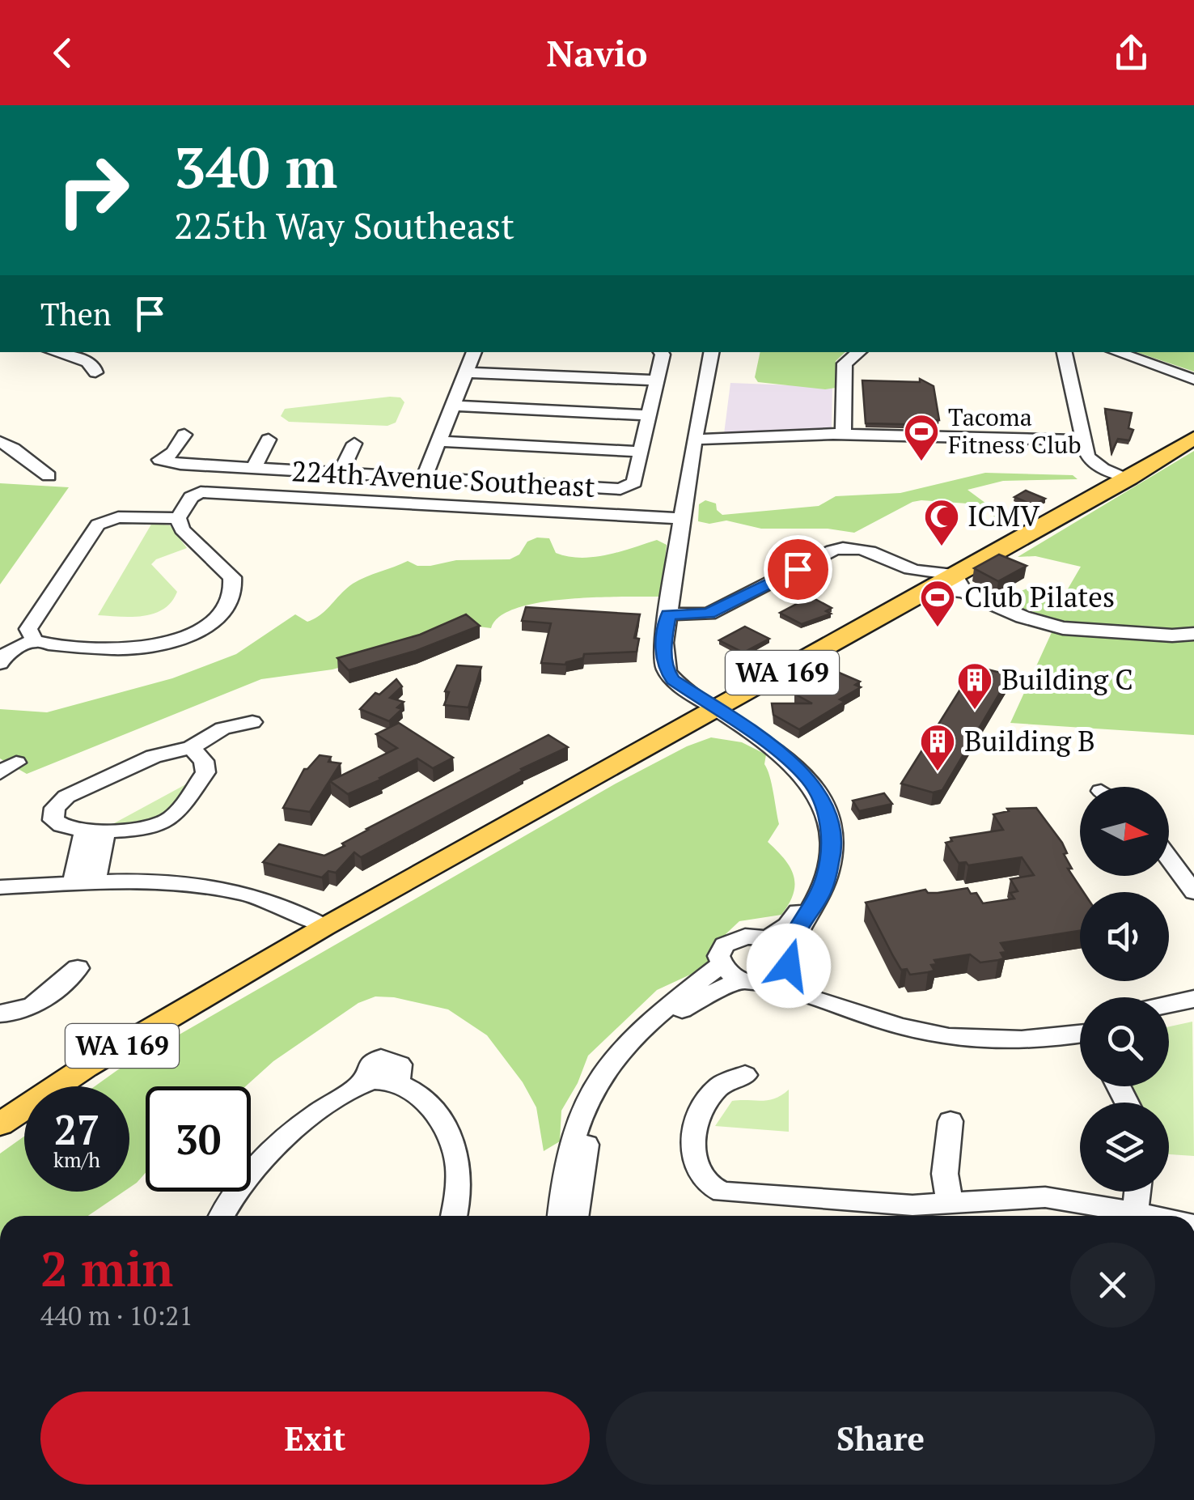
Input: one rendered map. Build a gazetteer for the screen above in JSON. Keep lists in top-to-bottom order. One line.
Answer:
{"streets":{"main road":["WA 169"],"street":["224th Avenue Southeast"]},"places":{"sports":["Tacoma Fitness Club","Club Pilates"],"mosque":["ICMV"],"building":["Building C","Building B"]},"north":"right","page":{"header":"Navio","turn":["340 m","225th Way Southeast"],"then":"Then","speed":"27 km/h","limit":"30","heading":["2 min","440 m · 10:21"],"buttons":["Exit","Share"]}}
